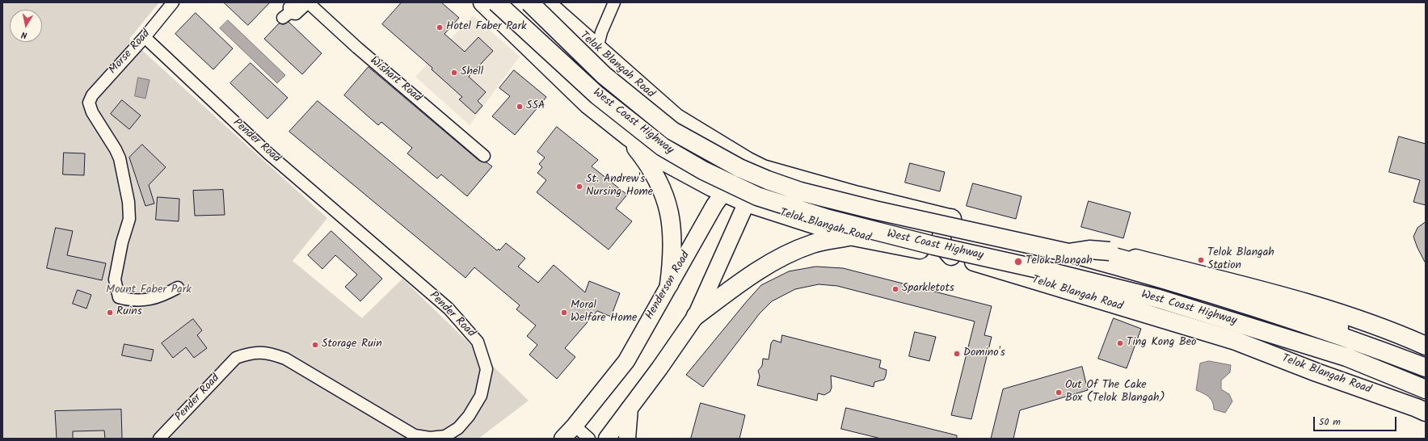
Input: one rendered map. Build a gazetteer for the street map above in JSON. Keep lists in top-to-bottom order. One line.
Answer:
{"streets":{"main road":["Telok Blangah Road","West Coast Highway","Henderson Road"],"street":["Morse Road","Wishart Road","Pender Road"]},"crossings":[["Morse Road","Pender Road"],["Telok Blangah Road","Henderson Road"]],"parks":["Mount Faber Park"],"places":["Hotel Faber Park","Shell","SSA","St. Andrew's Nursing Home","Telok Blangah Station","Telok Blangah","Sparkletots","Ruins","Moral Welfare Home","Ting Kong Beo","Storage Ruin","Domino's","Out Of The Cake Box (Telok Blangah)"],"scale_bar":"50 m","north":"bottom"}
